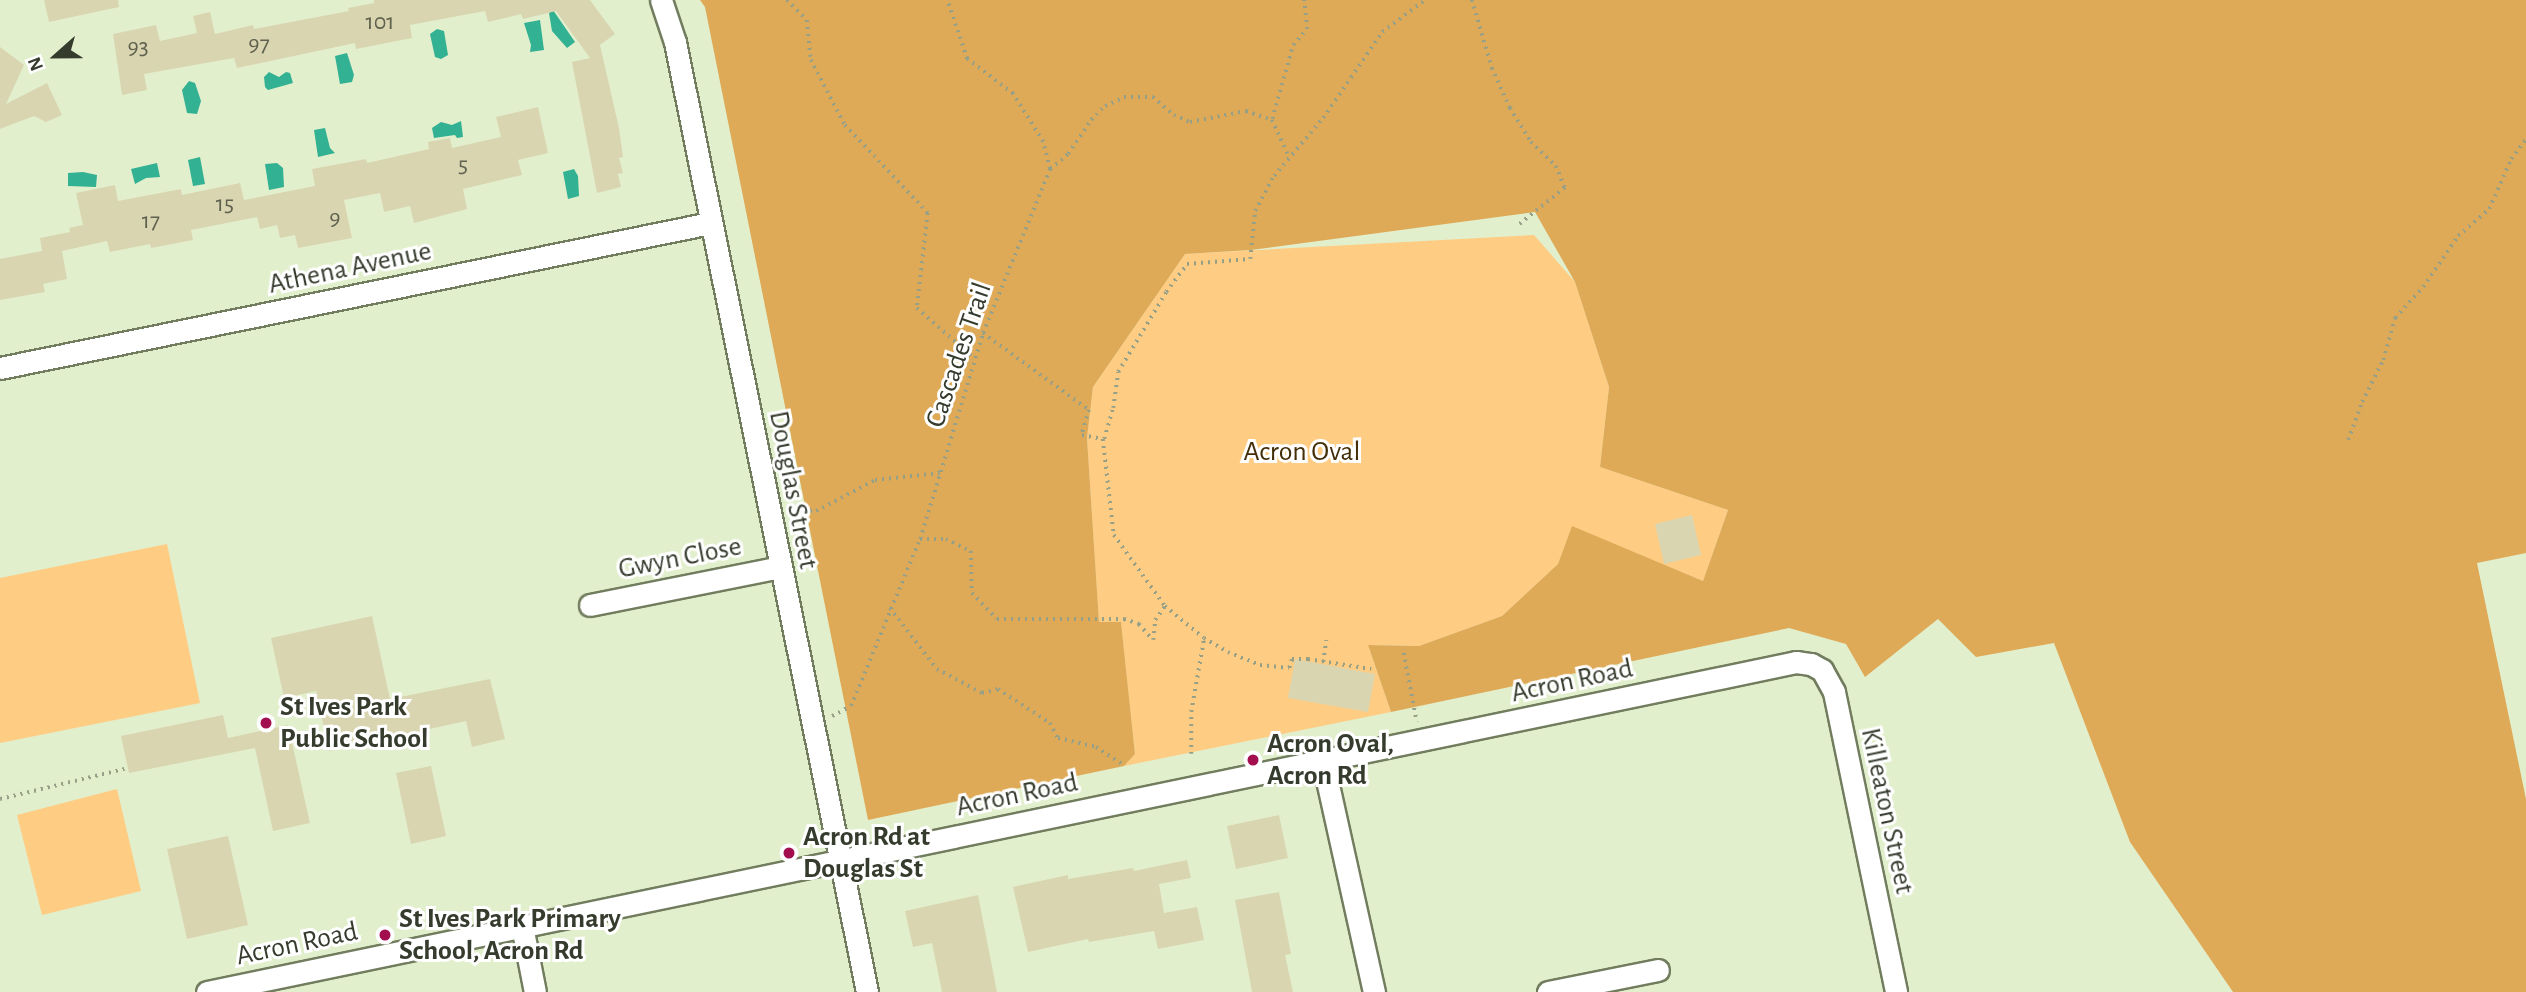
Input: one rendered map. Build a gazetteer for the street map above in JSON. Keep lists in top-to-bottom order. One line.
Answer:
{"streets":{"street":["Athena Avenue","Douglas Street","Gwyn Close","Acron Road","Killeaton Street"],"path":["Cascades Trail"]},"crossings":[["Athena Avenue","Douglas Street"],["Cascades Trail","Douglas Street"],["Douglas Street","Gwyn Close"],["Douglas Street","Acron Road"],["Acron Road","Killeaton Street"]],"parks":["Acron Oval"],"places":["St Ives Park Public School","Acron Oval, Acron Rd","Acron Rd at Douglas St","St Ives Park Primary School, Acron Rd"],"house_numbers":["101","97","93","5","15","9","17"],"north":"left"}
